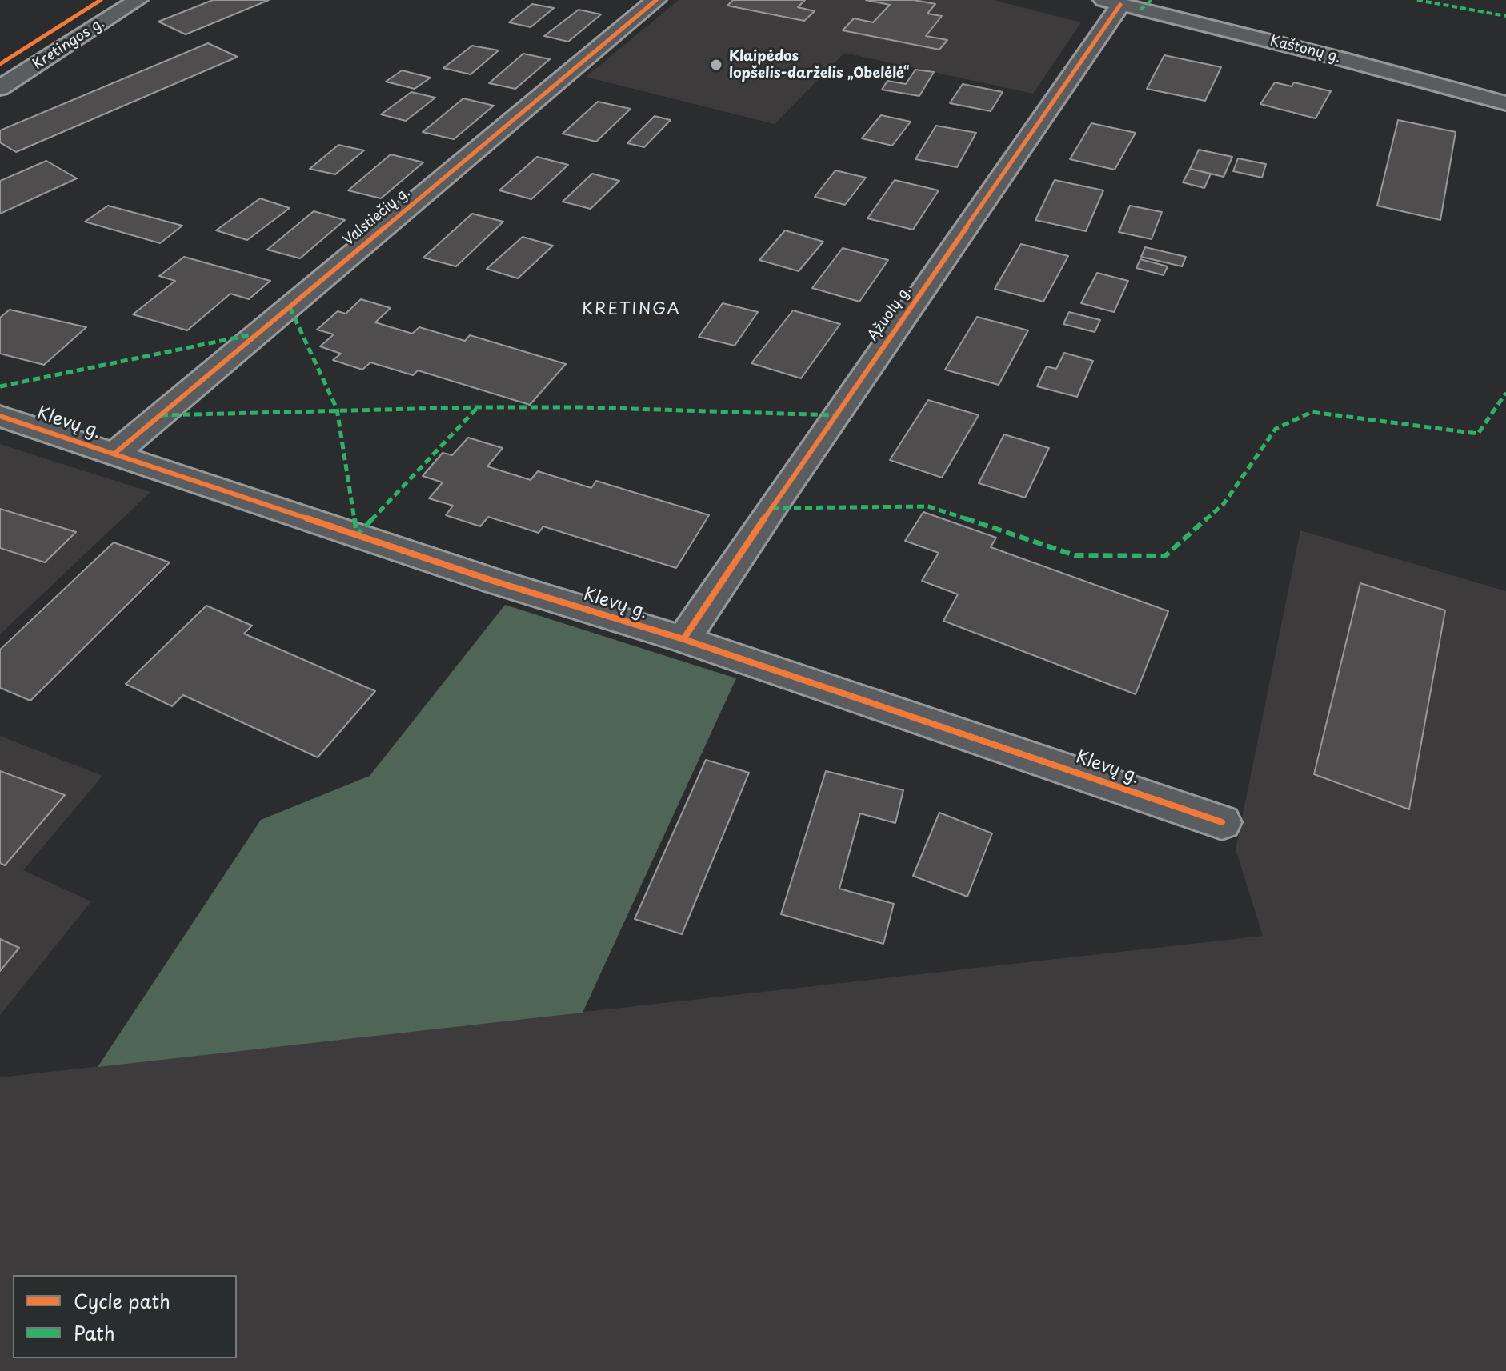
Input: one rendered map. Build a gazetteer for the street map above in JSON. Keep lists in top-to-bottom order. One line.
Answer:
{"streets":{"street":["Kretingos g.","Kaštonų g.","Valstiečių g.","Ąžuolų g.","Klevų g."]},"crossings":[["Kaštonų g.","Ąžuolų g."],["Valstiečių g.","Klevų g."],["Ąžuolų g.","Klevų g."]],"districts":["KRETINGA"],"places":["Klaipėdos lopšelis-darželis „Obelėlė“"],"legend":["Cycle path","Path"]}
